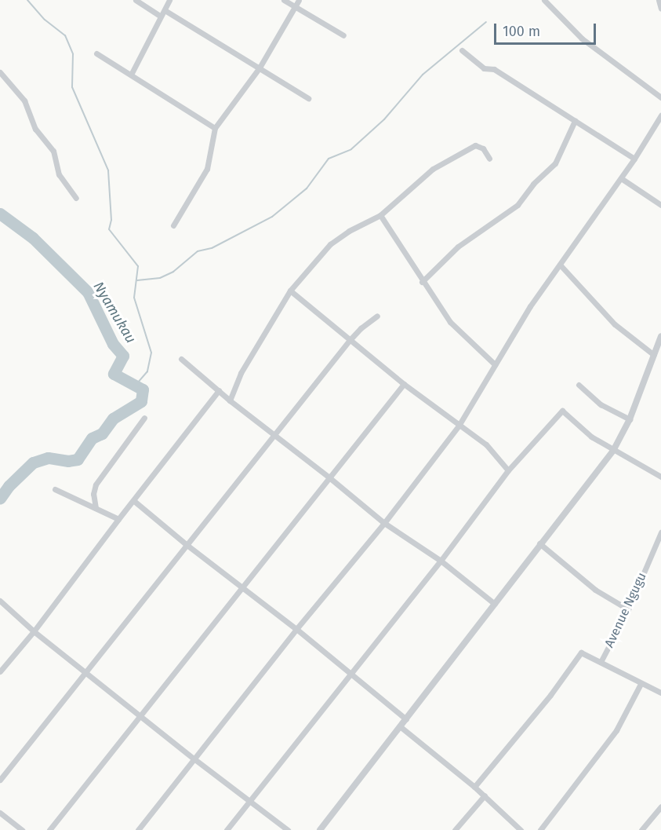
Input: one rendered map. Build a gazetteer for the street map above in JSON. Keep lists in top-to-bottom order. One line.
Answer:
{"streets":{"street":["Avenue Ngugu"]},"water":["Nyamukau"],"scale_bar":"100 m"}
